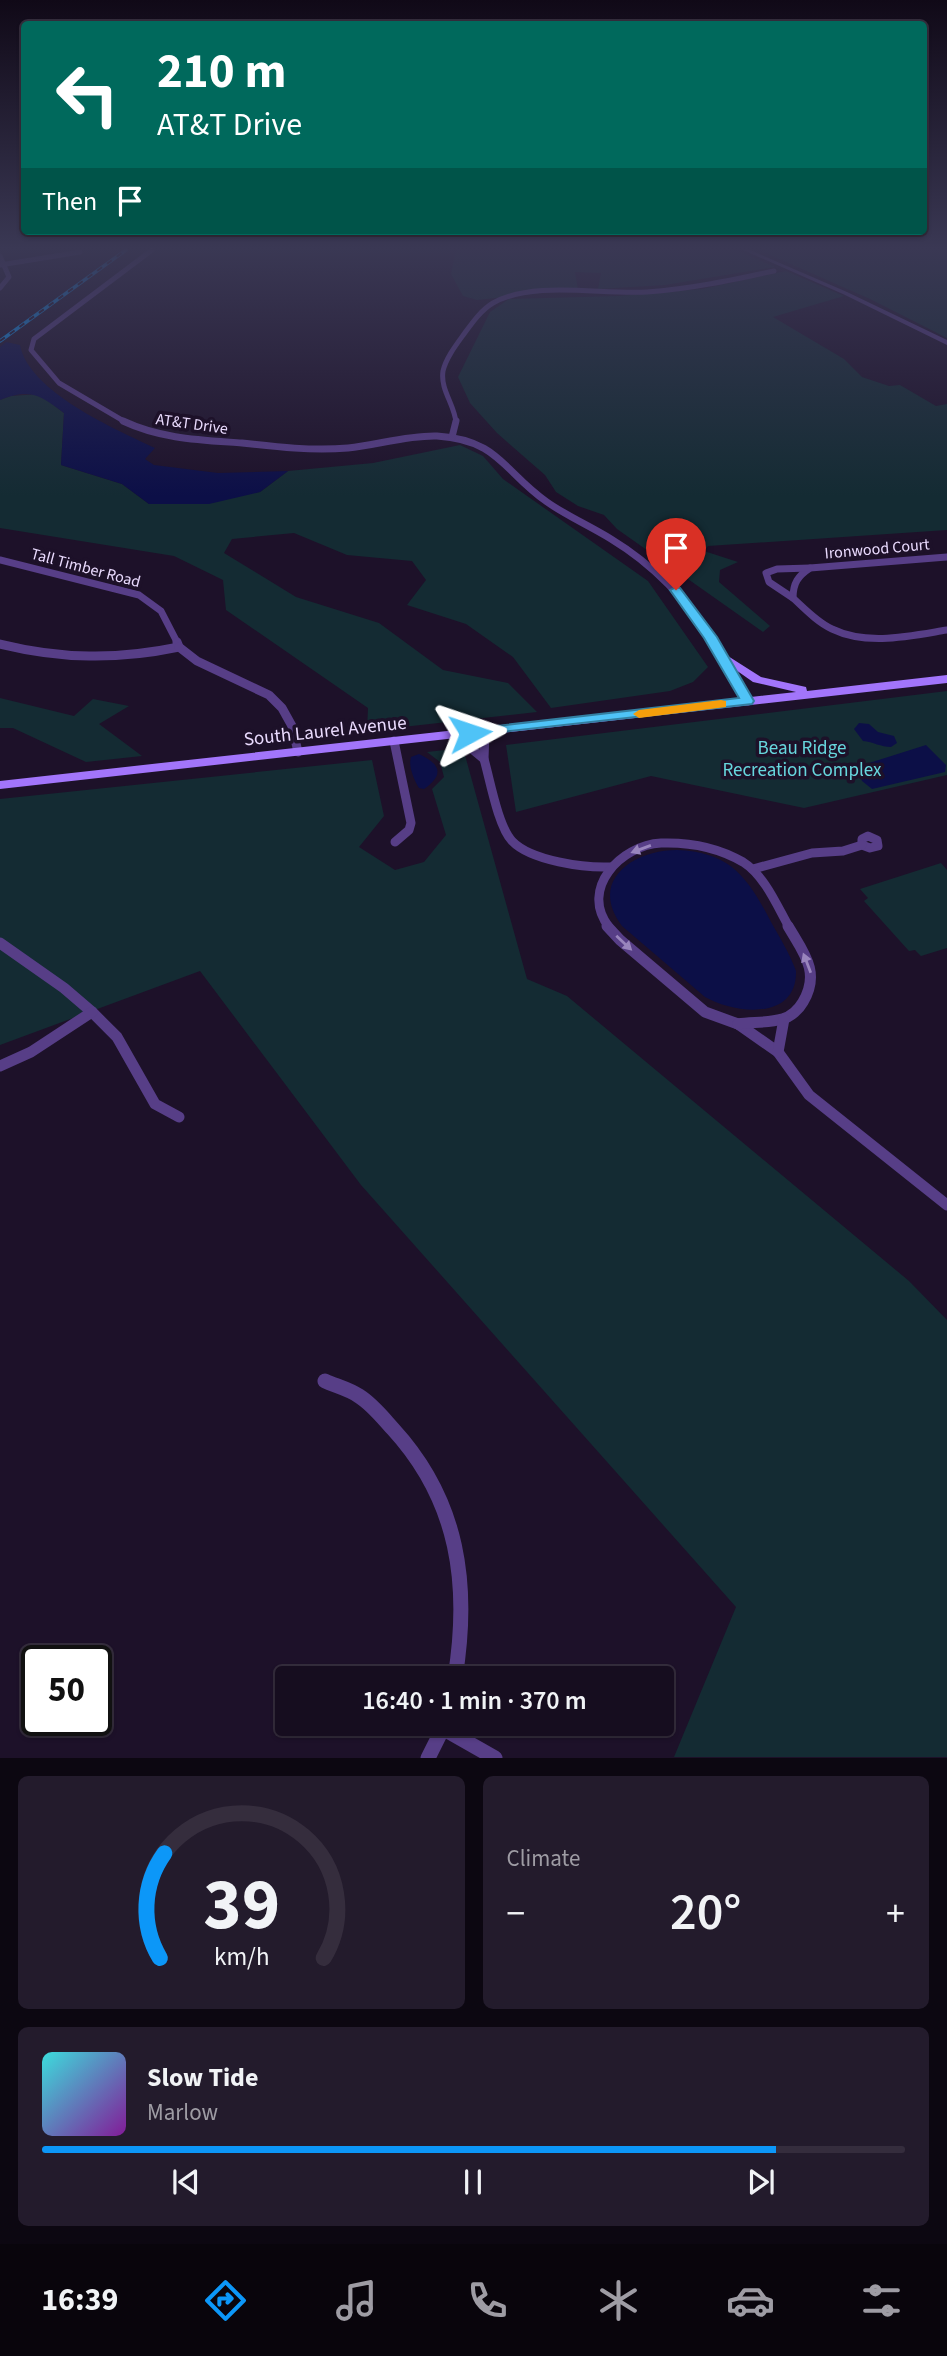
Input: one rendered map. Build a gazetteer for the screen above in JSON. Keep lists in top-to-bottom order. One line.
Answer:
{"streets":{"main road":["South Laurel Avenue"],"street":["AT&T Drive","Ironwood Court","Tall Timber Road"]},"crossings":[["AT&T Drive","South Laurel Avenue"]],"parks":["Beau Ridge Recreation Complex"],"page":{"turn":["210 m","AT&T Drive"],"then":"Then","limit":"50","trip":"16:40 · 1 min · 370 m","tile":"Climate","heat":["−","20°","+"],"song":["Slow Tide","Marlow"],"tabs":"16:39","gauge":["39","km/h"]}}
